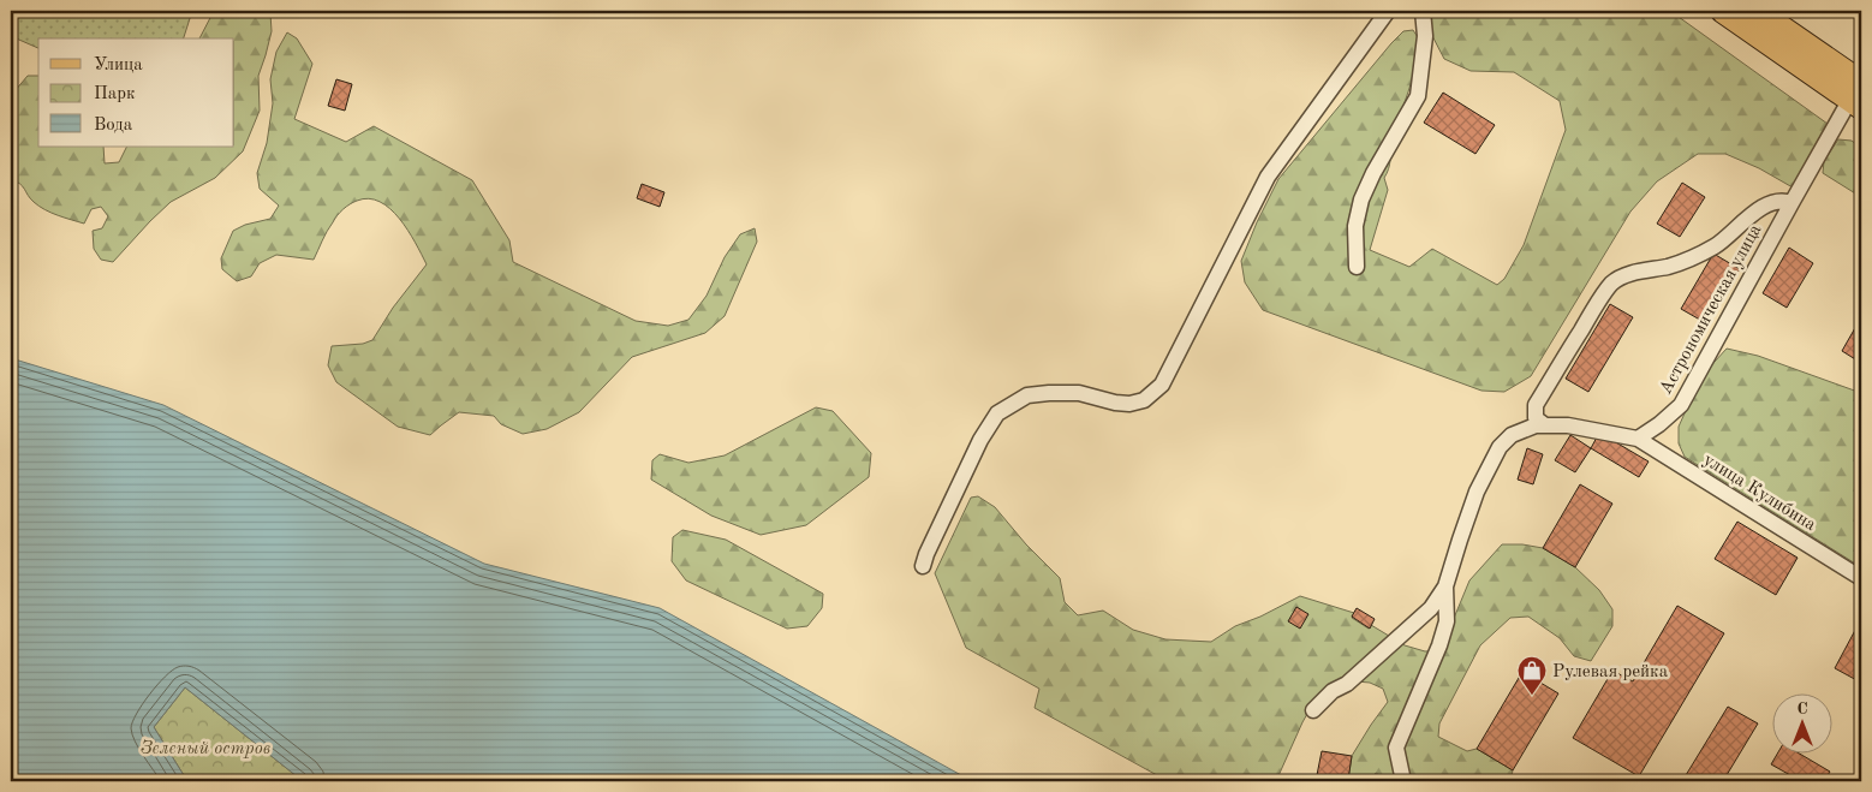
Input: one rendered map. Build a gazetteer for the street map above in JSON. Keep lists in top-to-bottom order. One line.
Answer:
{"streets":{"street":["Астрономическая улица","улица Кулибина"]},"crossings":[["Астрономическая улица","улица Кулибина"]],"parks":["Зеленый остров"],"places":{"shop":["Рулевая рейка"]},"legend":["Улица","Парк","Вода"],"north":"top"}
